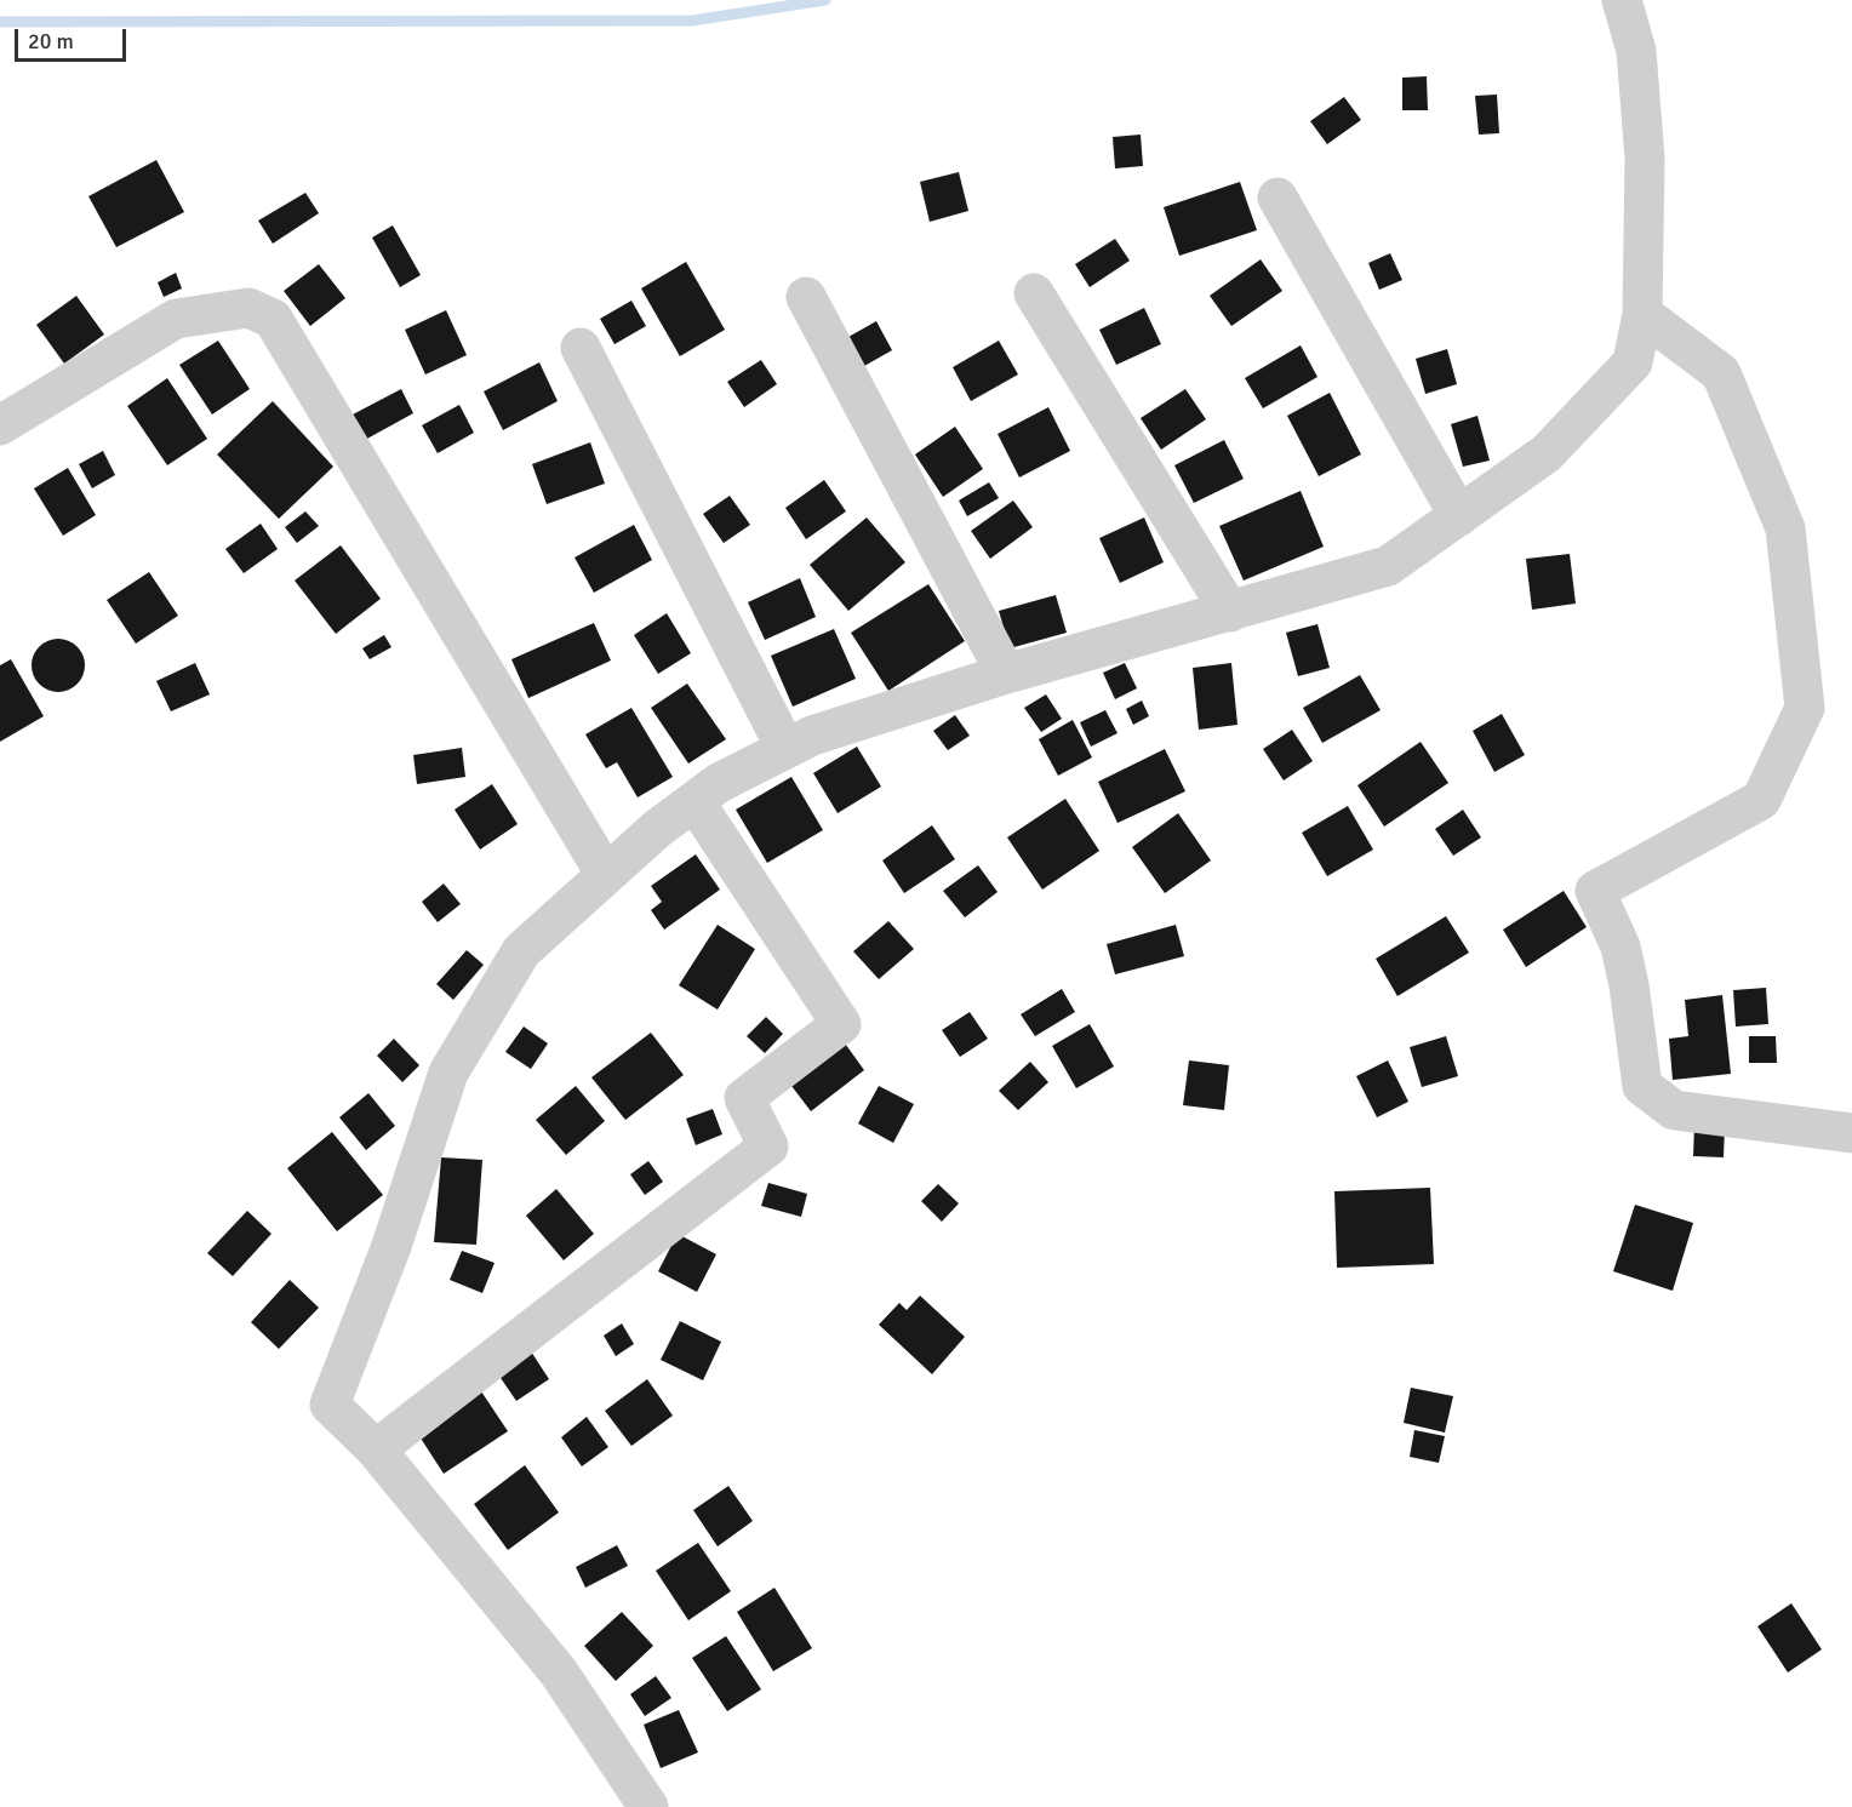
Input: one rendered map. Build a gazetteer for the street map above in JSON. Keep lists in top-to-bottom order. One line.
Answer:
{"scale_bar":"20 m"}
